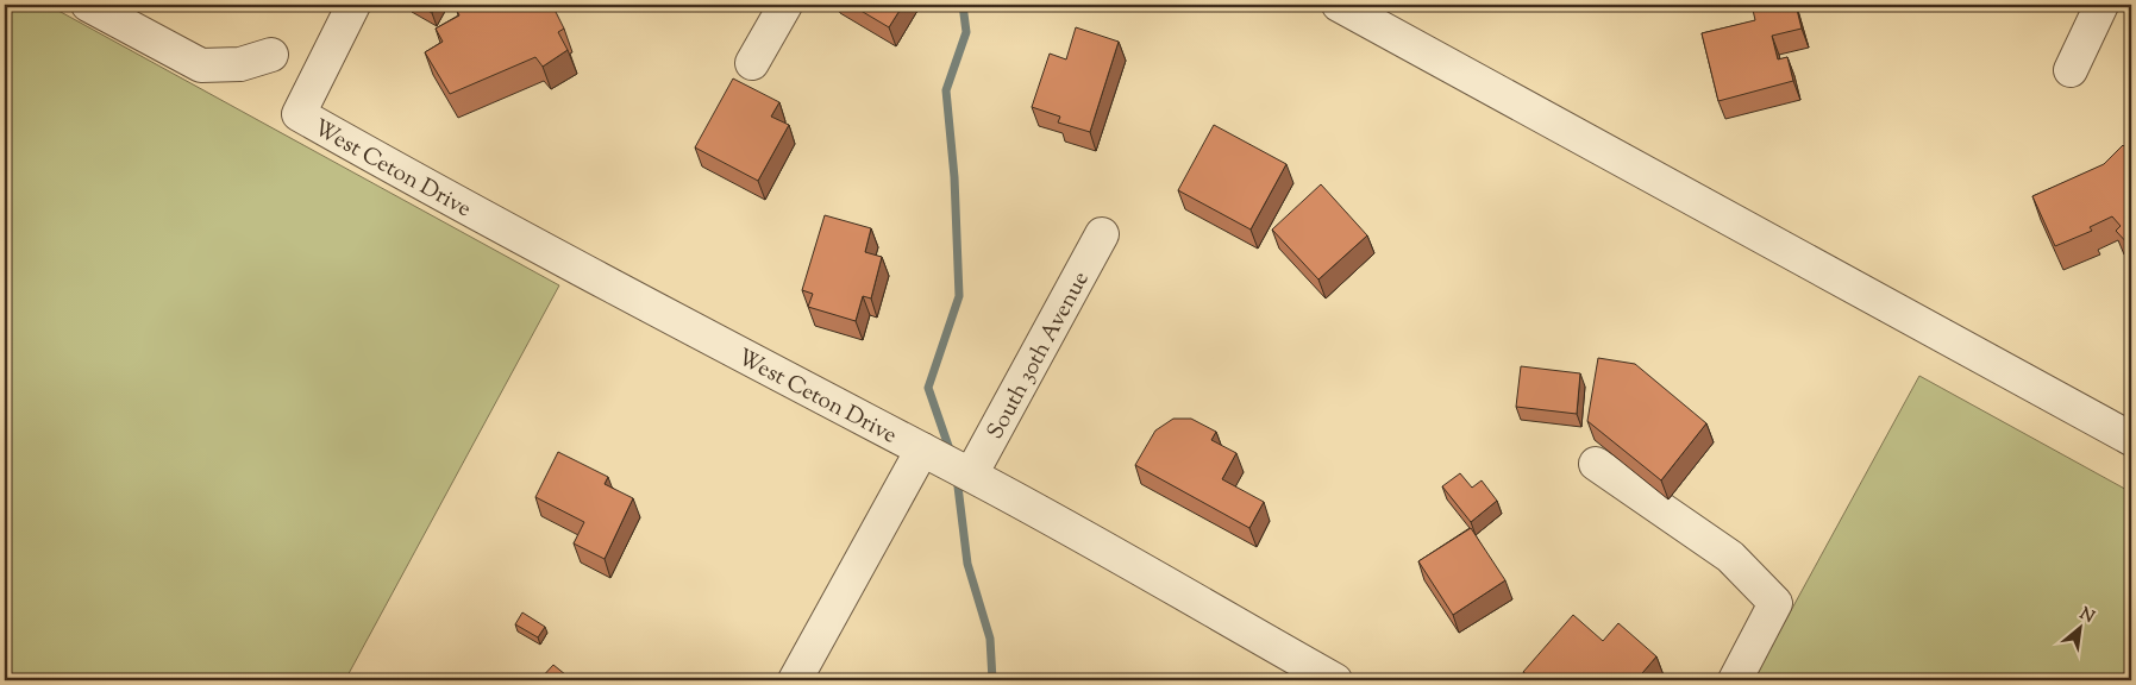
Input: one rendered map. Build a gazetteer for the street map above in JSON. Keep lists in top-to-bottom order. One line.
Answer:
{"streets":{"street":["West Ceton Drive","South 30th Avenue"]},"crossings":[["West Ceton Drive","South 30th Avenue"]],"north":"top right"}
